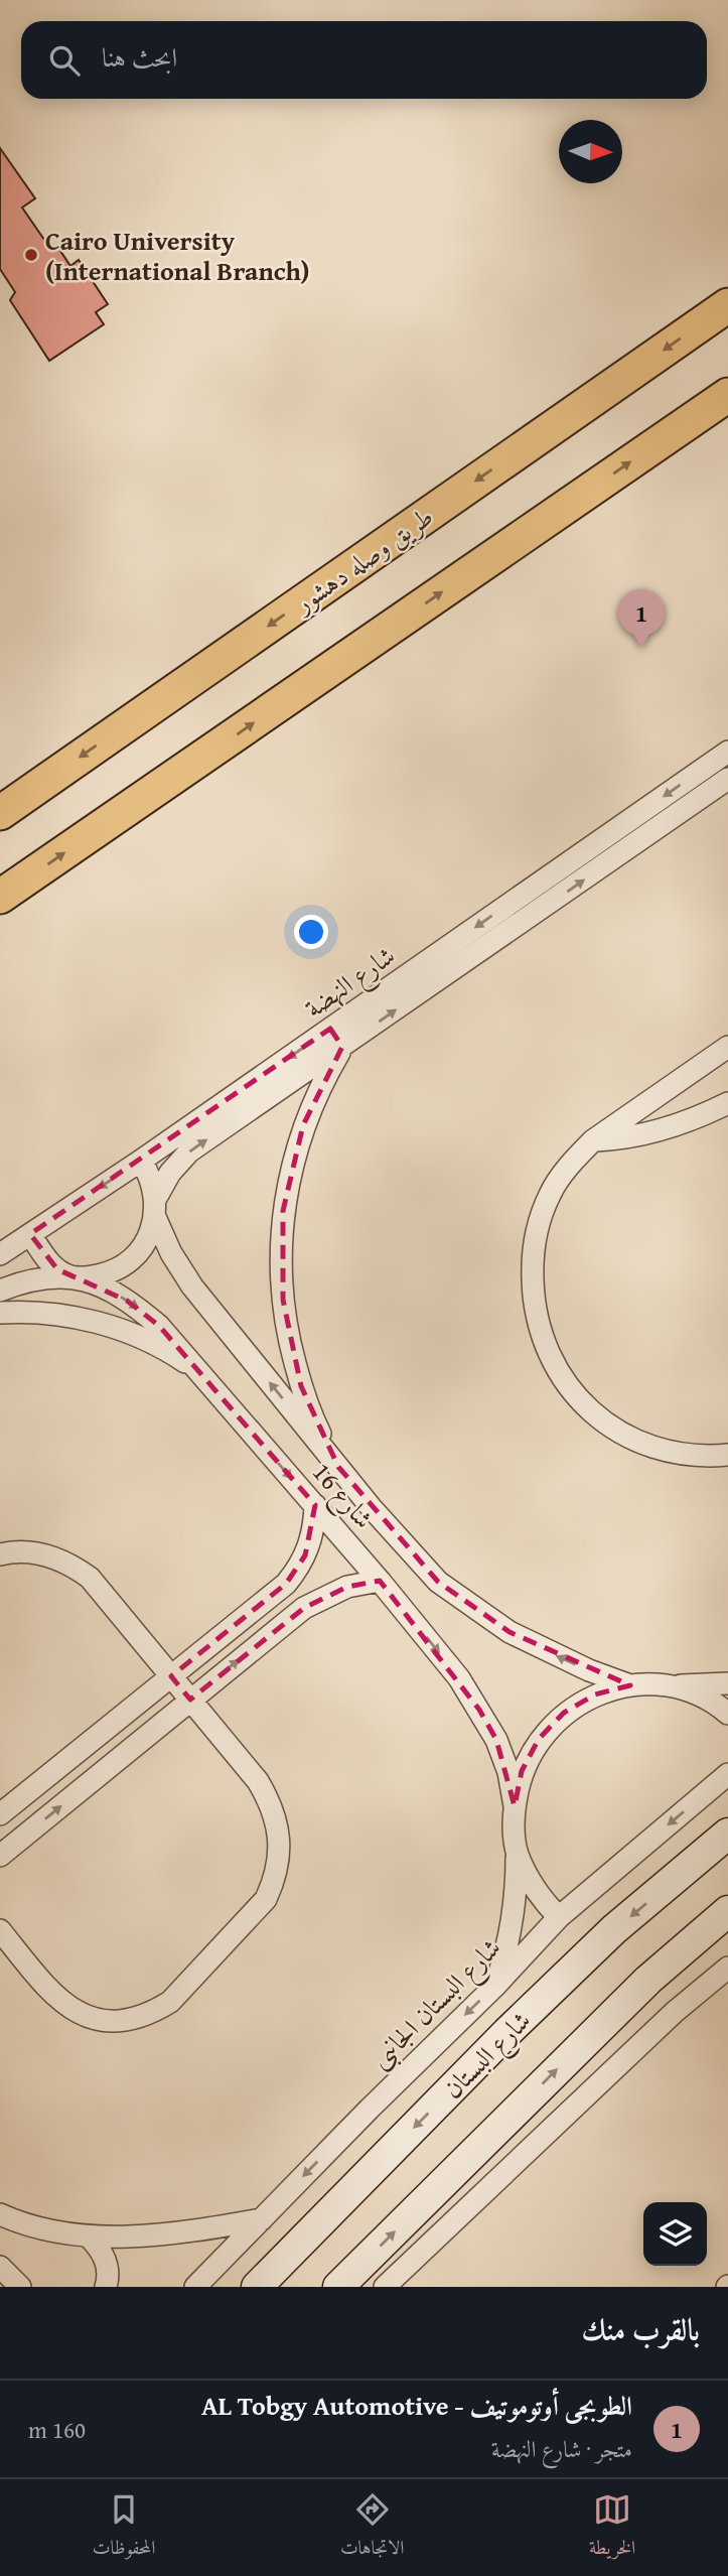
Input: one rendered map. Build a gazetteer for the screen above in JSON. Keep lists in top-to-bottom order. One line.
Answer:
{"streets":{"main road":["طريق وصله دهشور"],"street":["شارع النهضة","شارع 16","شارع البستان الجانبى","شارع البستان"]},"crossings":[["شارع النهضة","شارع 16"]],"places":["Cairo University (International Branch)"],"north":"right","page":{"search":"ابحث هنا","pins":"1","heading":"بالقرب منك","list":[{"mark":"1","name":"الطوبجى أوتوموتيف - AL Tobgy Automotive","note":"متجر · شارع النهضة","value":"160 m"}],"nav":["الخريطة","الاتجاهات","المحفوظات"]}}
